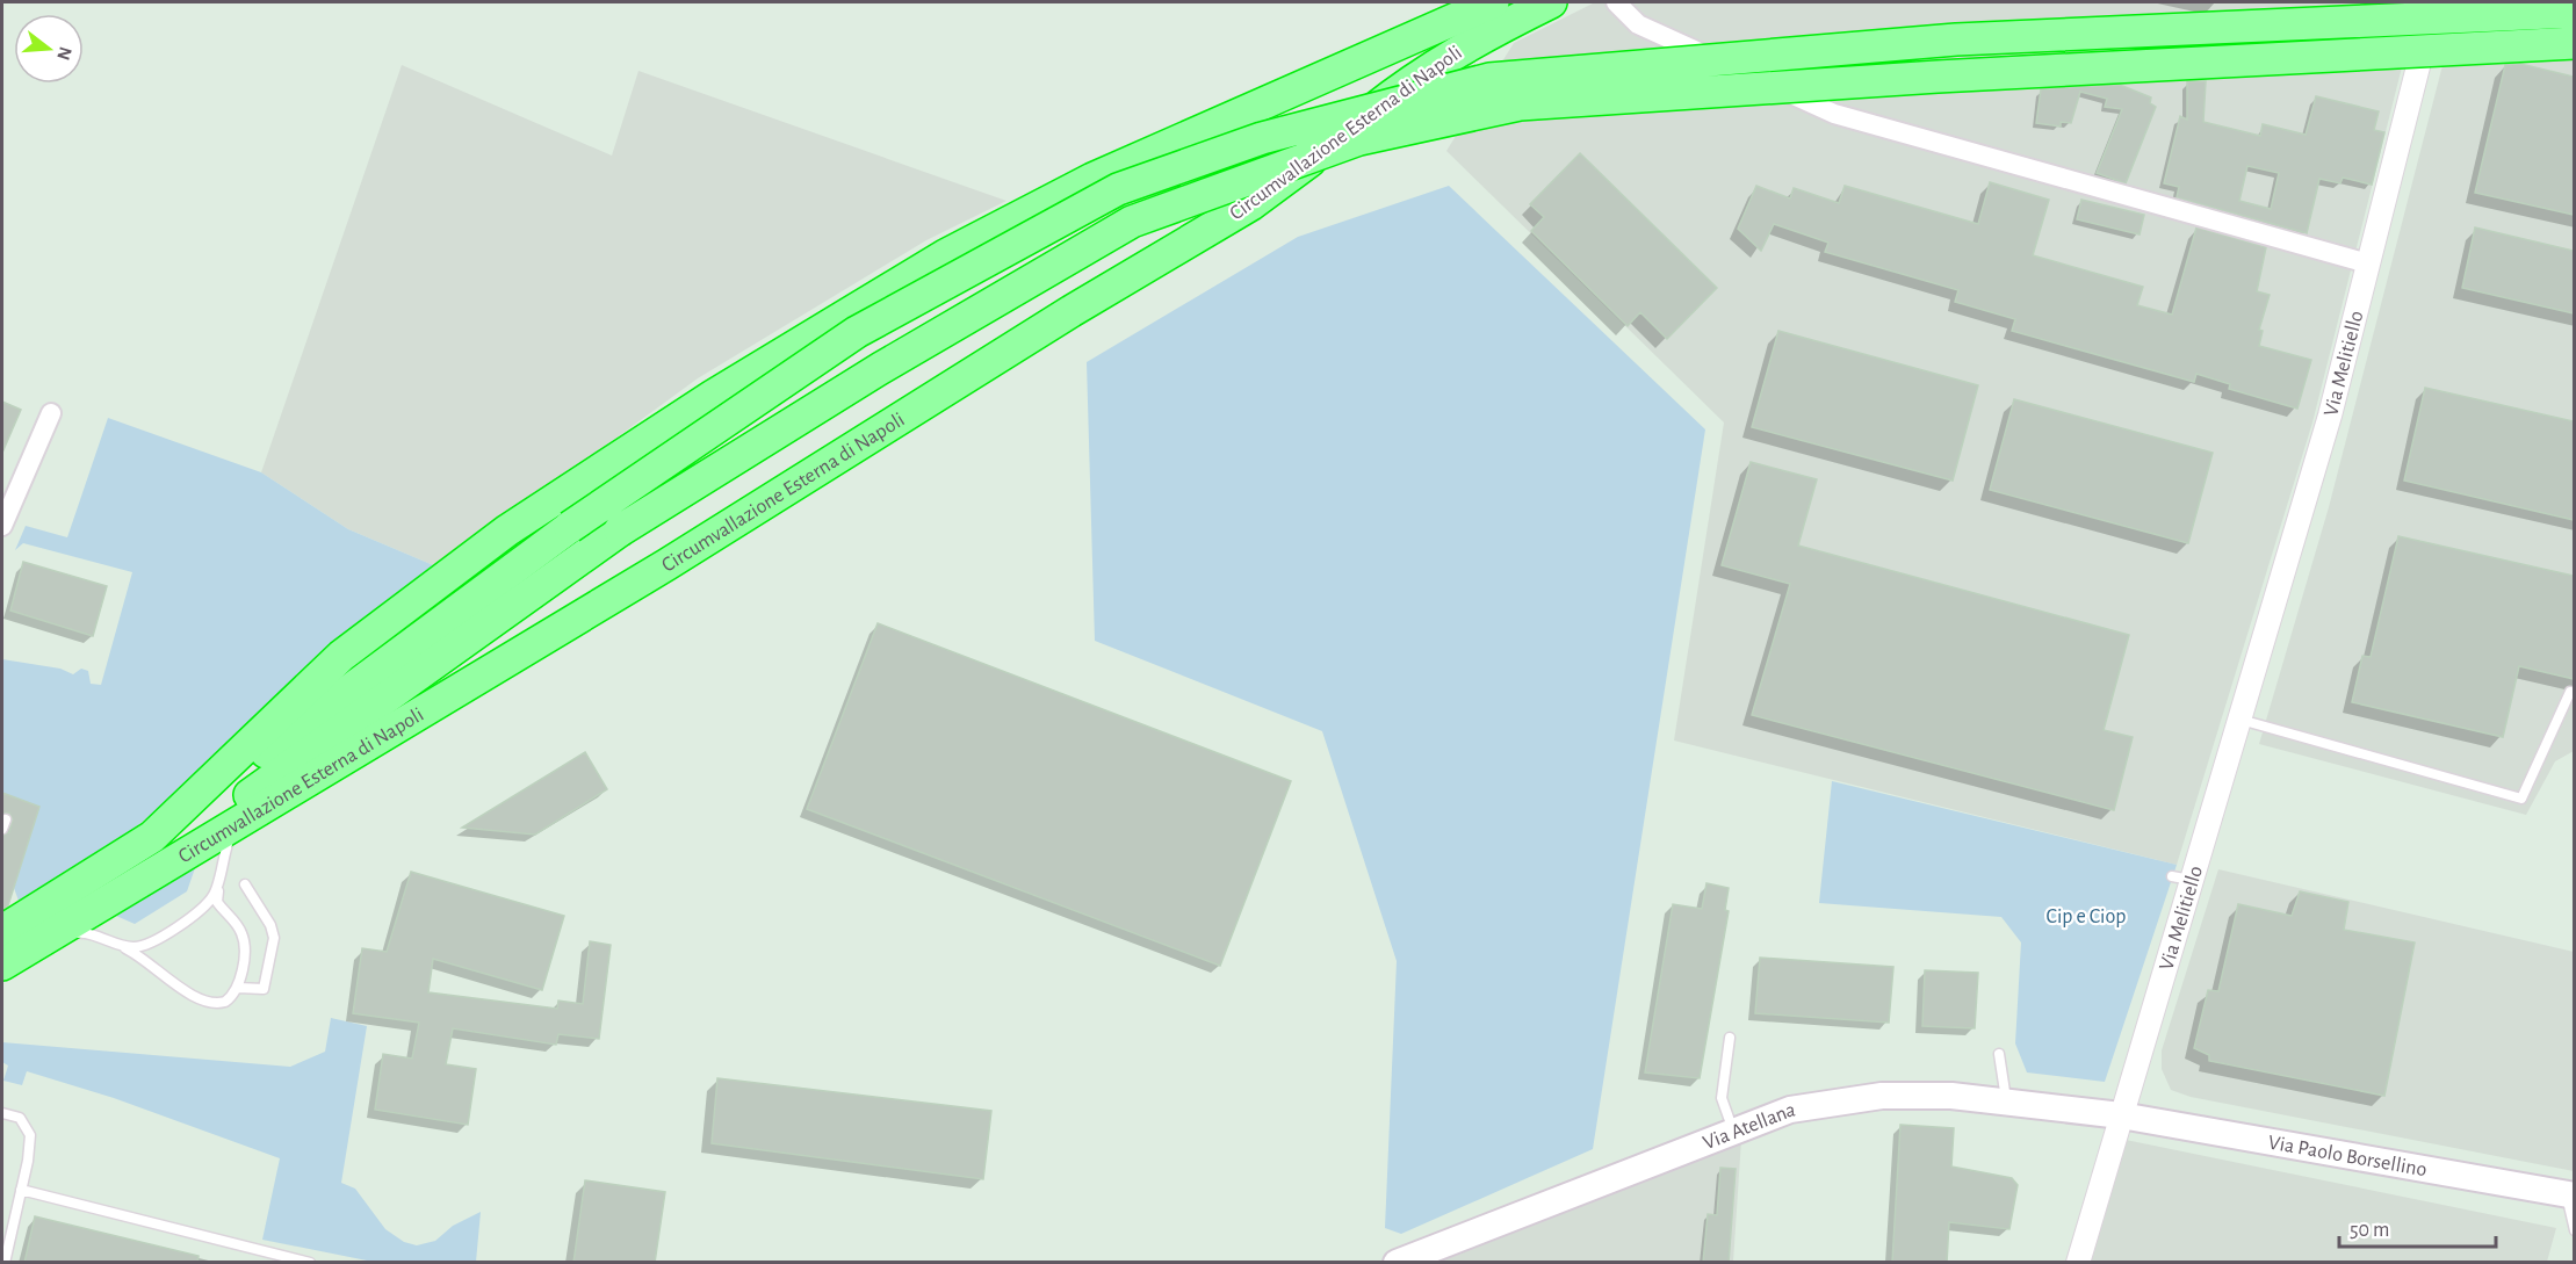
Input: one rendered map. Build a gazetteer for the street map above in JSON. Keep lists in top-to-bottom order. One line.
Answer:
{"streets":{"highway":["Circumvallazione Esterna di Napoli"],"main road":["Via Atellana","Via Paolo Borsellino"],"street":["Via Melitiello"]},"crossings":[["Via Melitiello","Via Atellana"],["Via Melitiello","Via Paolo Borsellino"],["Via Atellana","Via Paolo Borsellino"]],"parks":["Cip e Ciop"],"scale_bar":"50 m","north":"right"}
